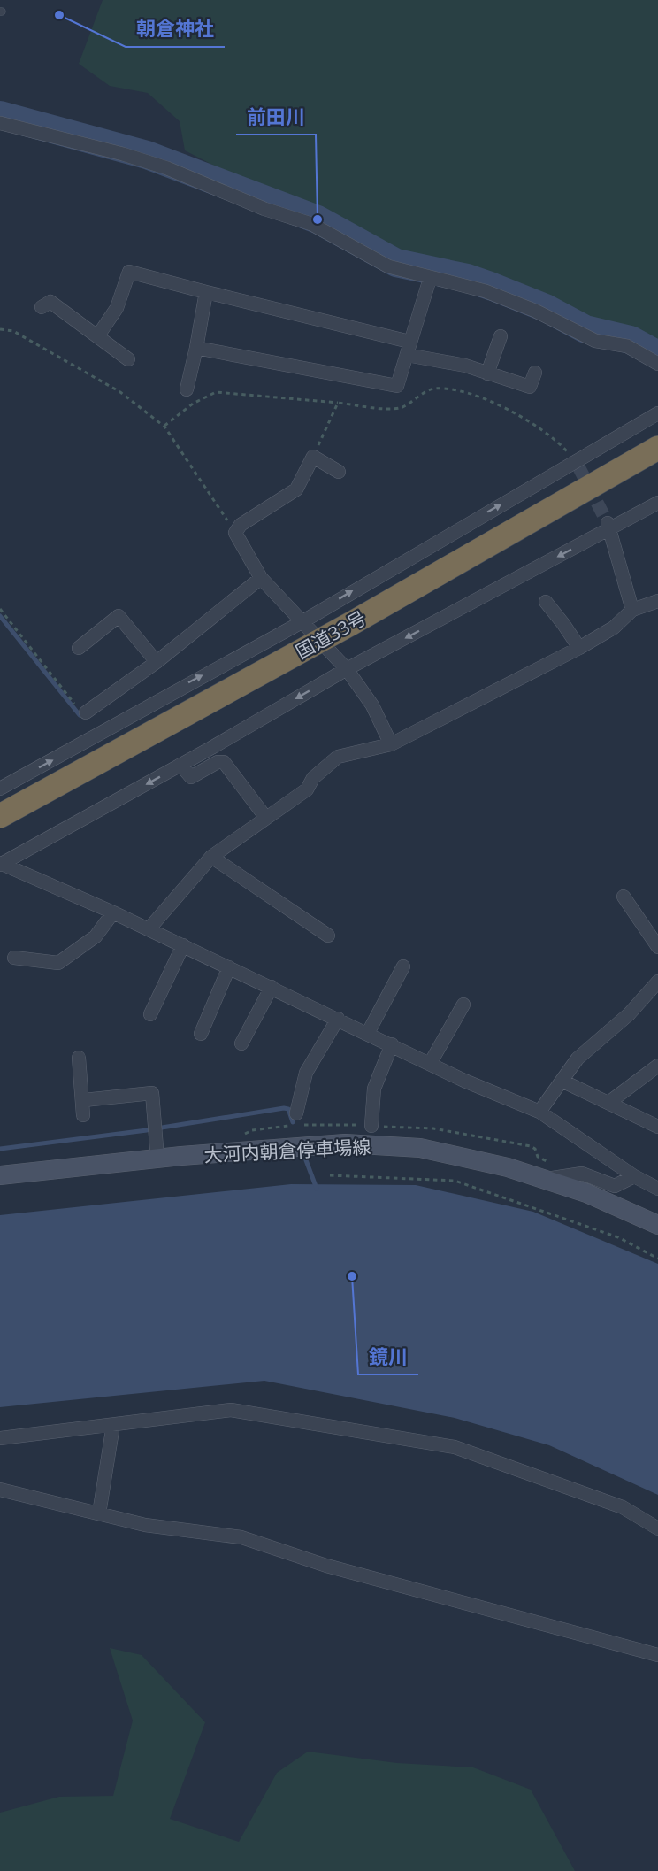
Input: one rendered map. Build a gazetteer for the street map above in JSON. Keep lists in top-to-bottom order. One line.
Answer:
{"streets":{"highway":["国道33号"],"main road":["大河内朝倉停車場線"]},"places":["朝倉神社","前田川","鏡川"]}
